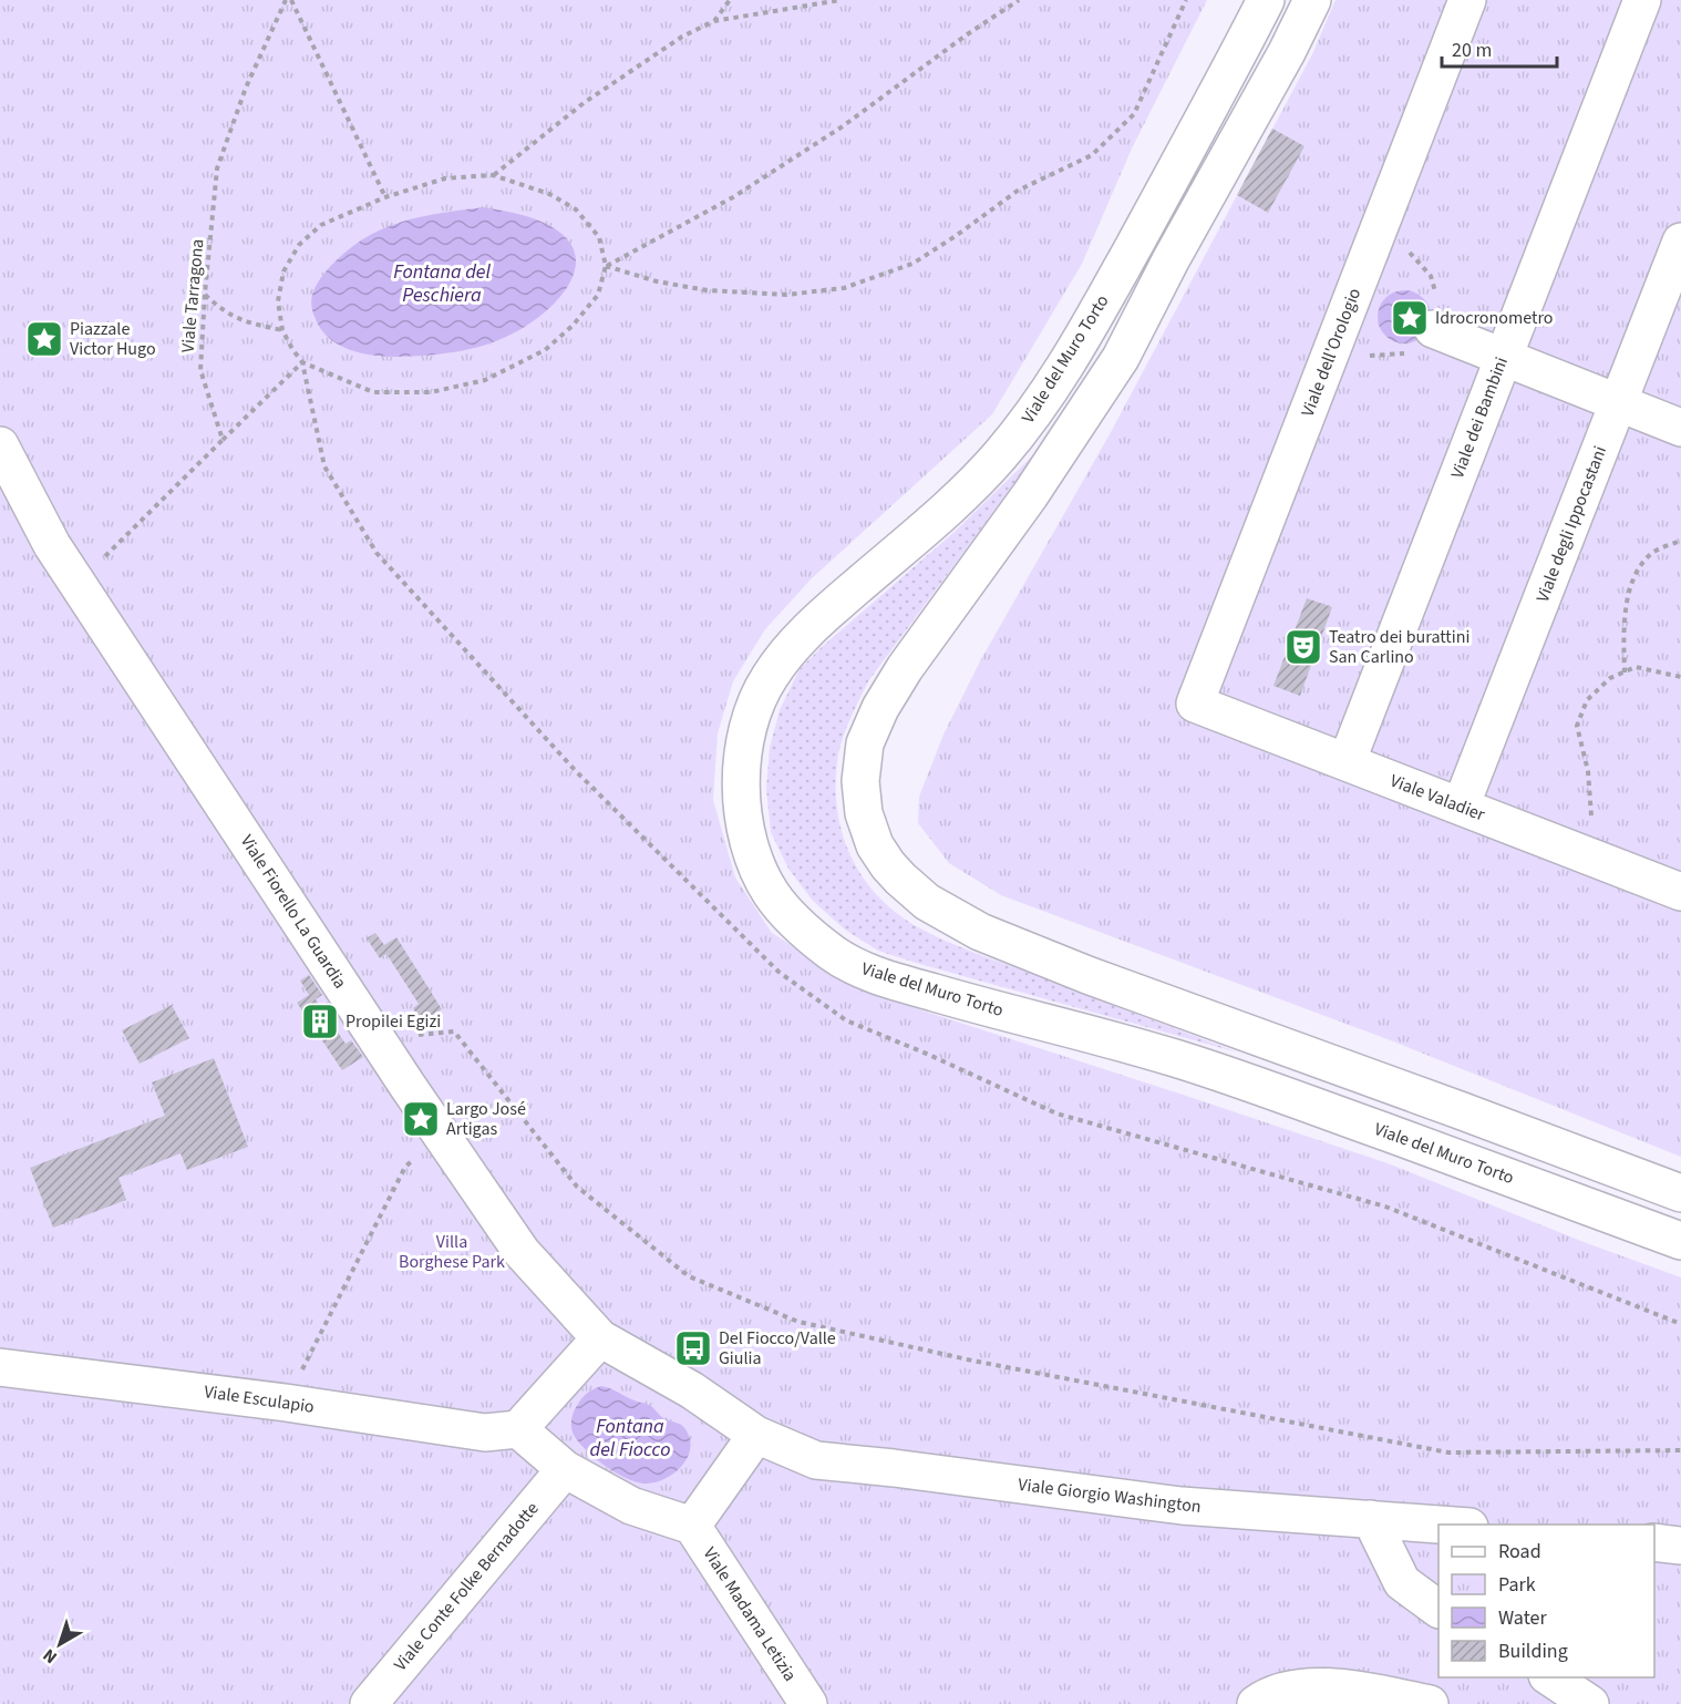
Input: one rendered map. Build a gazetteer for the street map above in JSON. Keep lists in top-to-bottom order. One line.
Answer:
{"streets":{"main road":["Viale dell'Orologio","Viale del Muro Torto","Viale dei Bambini","Viale degli Ippocastani","Viale Valadier","Viale Fiorello La Guardia","Viale Esculapio","Viale Giorgio Washington","Viale Conte Folke Bernadotte","Viale Madama Letizia"],"path":["Viale Tarragona"]},"crossings":[["Viale dell'Orologio","Viale Valadier"],["Viale dei Bambini","Viale Valadier"],["Viale degli Ippocastani","Viale Valadier"],["Viale Fiorello La Guardia","Viale Giorgio Washington"]],"water":["Fontana del Peschiera","Fontana del Fiocco"],"parks":["Villa Borghese Park"],"places":{"place":["Idrocronometro","Piazzale Victor Hugo","Largo José Artigas"],"theatre":["Teatro dei burattini San Carlino"],"building":["Propilei Egizi"],"bus stop":["Del Fiocco/Valle Giulia"]},"legend":["Road","Park","Water","Building"],"scale_bar":"20 m","north":"bottom left"}
